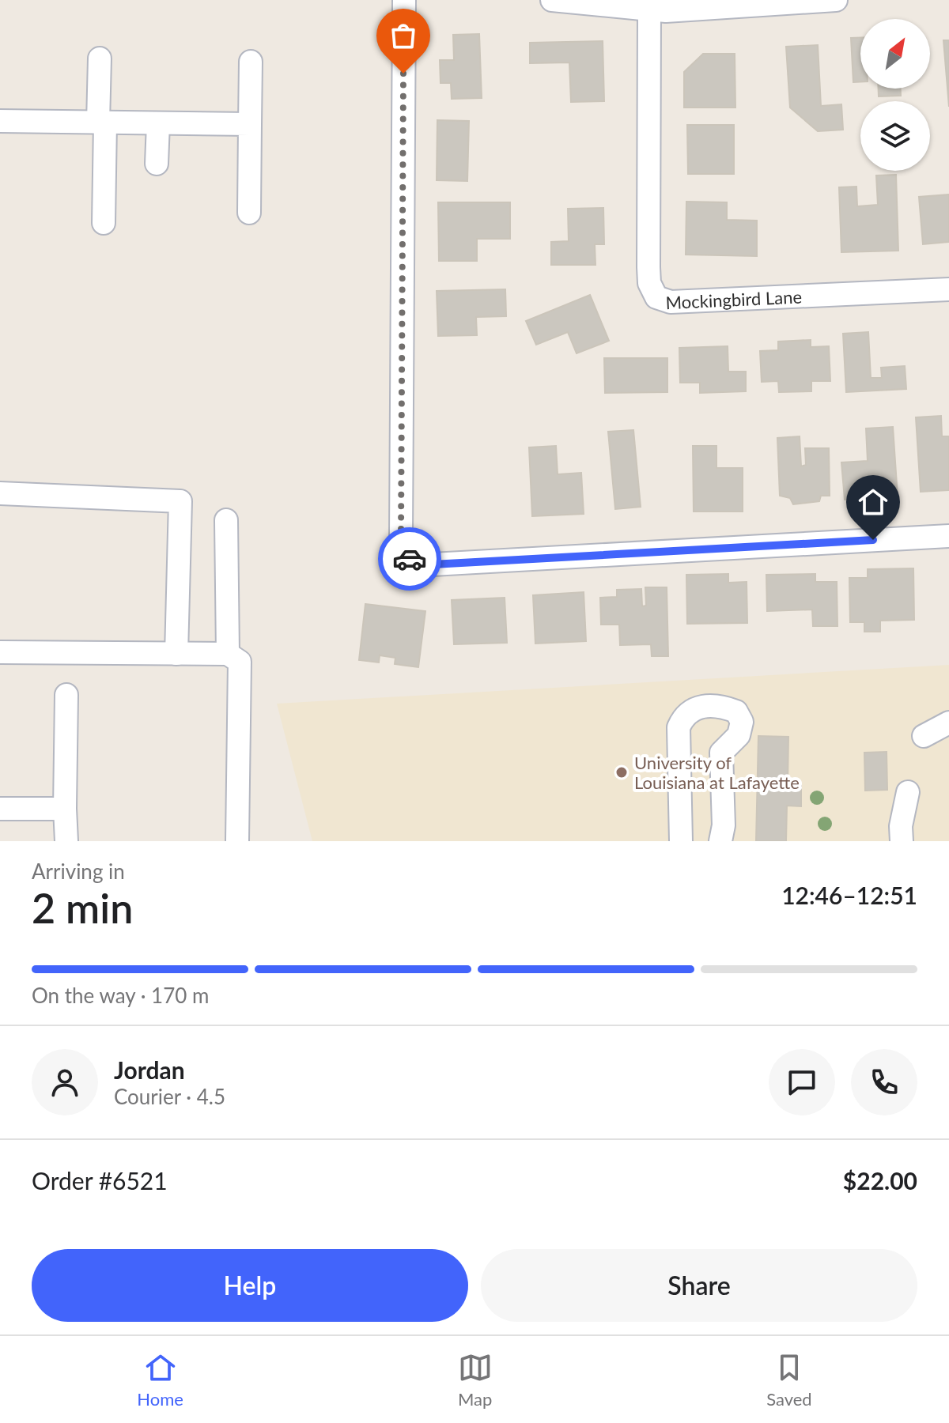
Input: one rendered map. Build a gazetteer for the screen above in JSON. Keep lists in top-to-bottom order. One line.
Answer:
{"streets":{"street":["Mockingbird Lane"]},"places":["University of Louisiana at Lafayette"],"north":"top right","page":{"heading":["2 min","Arriving in","12:46–12:51"],"panel":["Jordan","Courier · 4.5","Order #6521","$22.00"],"bar":"On the way · 170 m","buttons":["Help","Share"],"tabs":["Home","Map","Saved"]}}
